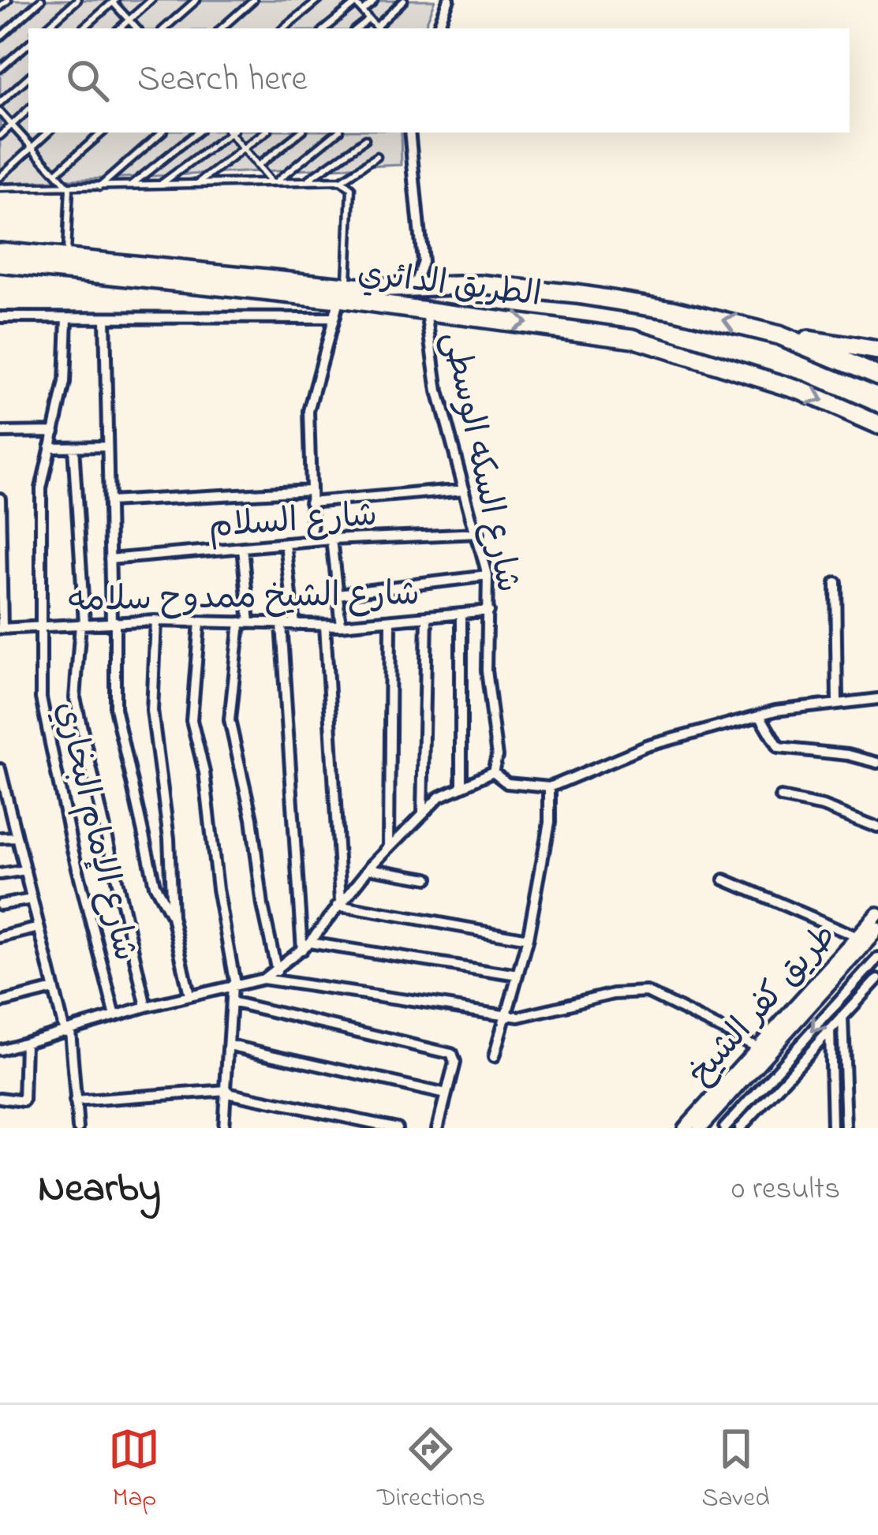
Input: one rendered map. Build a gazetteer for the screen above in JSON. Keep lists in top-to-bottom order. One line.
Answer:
{"streets":{"highway":["الطريق الدائري"],"street":["شارع السكه الوسطى","شارع السلام","شارع الشيخ ممدوح سلامه","شارع الإمام البخاري","طريق كفر الشيخ"]},"crossings":[["الطريق الدائري","شارع السكه الوسطى"],["شارع السكه الوسطى","شارع السلام"],["شارع السكه الوسطى","شارع الشيخ ممدوح سلامه"],["شارع الشيخ ممدوح سلامه","شارع الإمام البخاري"]],"page":{"search":"Search here","heading":["Nearby","0 results"],"nav":["Map","Directions","Saved"]}}
